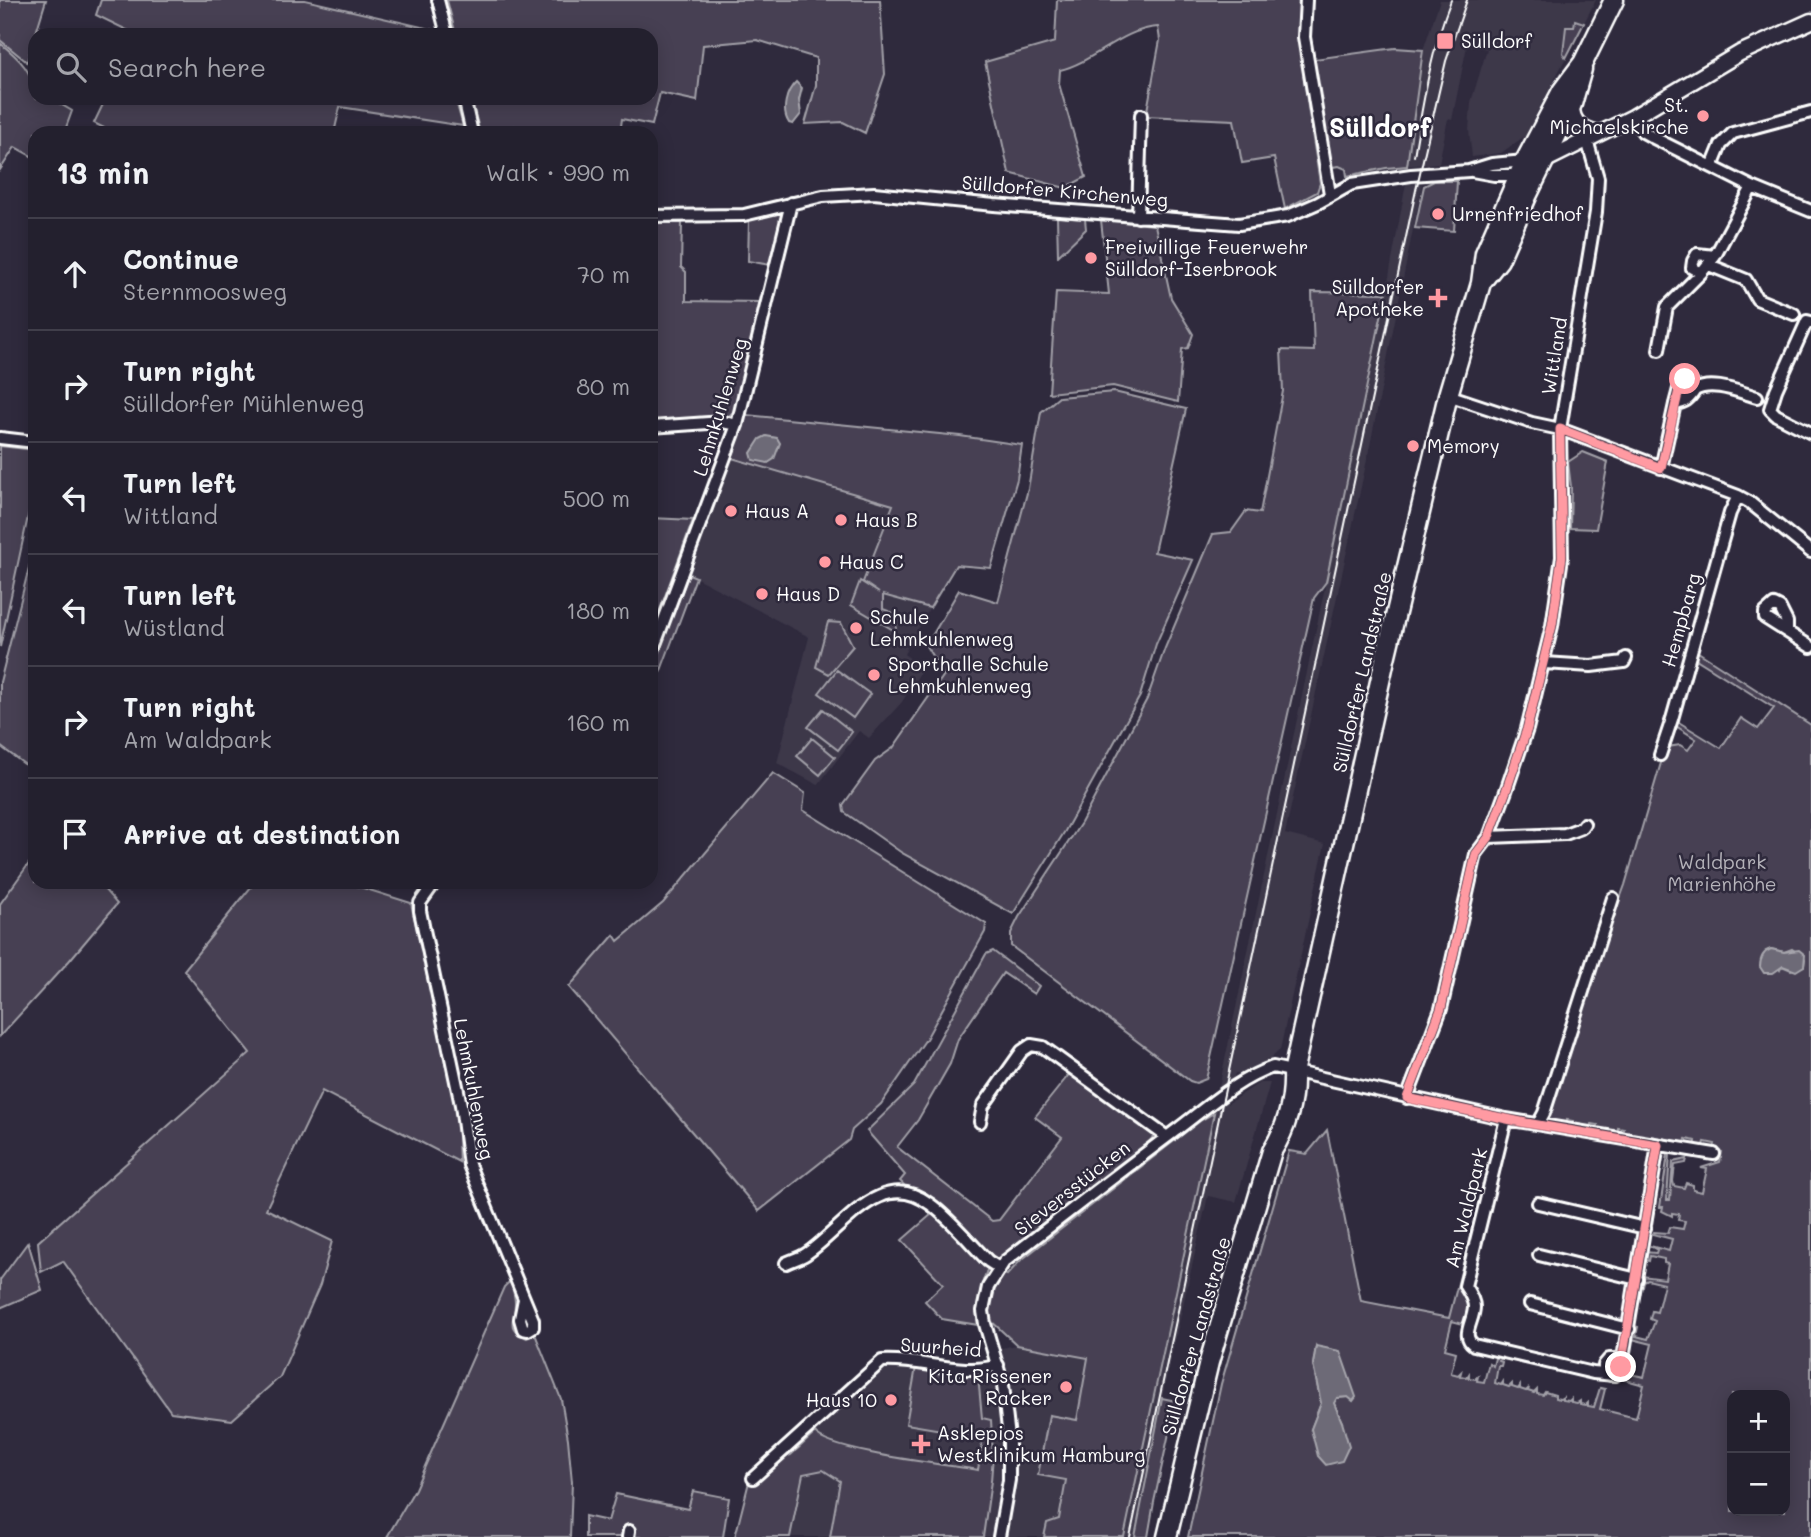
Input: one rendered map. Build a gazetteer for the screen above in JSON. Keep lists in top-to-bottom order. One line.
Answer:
{"streets":{"main road":["Sülldorfer Landstraße"],"street":["Sülldorfer Kirchenweg","Wittland","Lehmkuhlenweg","Hempbarg","Sieversstücken","Am Waldpark","Suurheid"]},"crossings":[["Sülldorfer Kirchenweg","Lehmkuhlenweg"],["Sülldorfer Kirchenweg","Sülldorfer Landstraße"],["Wittland","Sieversstücken"],["Sülldorfer Landstraße","Sieversstücken"],["Sieversstücken","Am Waldpark"],["Sieversstücken","Suurheid"]],"districts":["Sülldorf"],"parks":["Waldpark Marienhöhe"],"places":{"transit":["Sülldorf"],"other":["St. Michaelskirche","Urnenfriedhof","Freiwillige Feuerwehr Sülldorf-Iserbrook","Memory","Haus A","Haus B","Haus C","Haus D","Schule Lehmkuhlenweg","Sporthalle Schule Lehmkuhlenweg","Kita Rissener Racker","Haus 10"],"health":["Sülldorfer Apotheke","Asklepios Westklinikum Hamburg"]},"page":{"search":"Search here","heading":["13 min","Walk · 990 m"],"list":[["Continue","Sternmoosweg","70 m"],["Turn right","Sülldorfer Mühlenweg","80 m"],["Turn left","Wittland","500 m"],["Turn left","Wüstland","180 m"],["Turn right","Am Waldpark","160 m"],"Arrive at destination"],"map_buttons":["+","−"]}}
